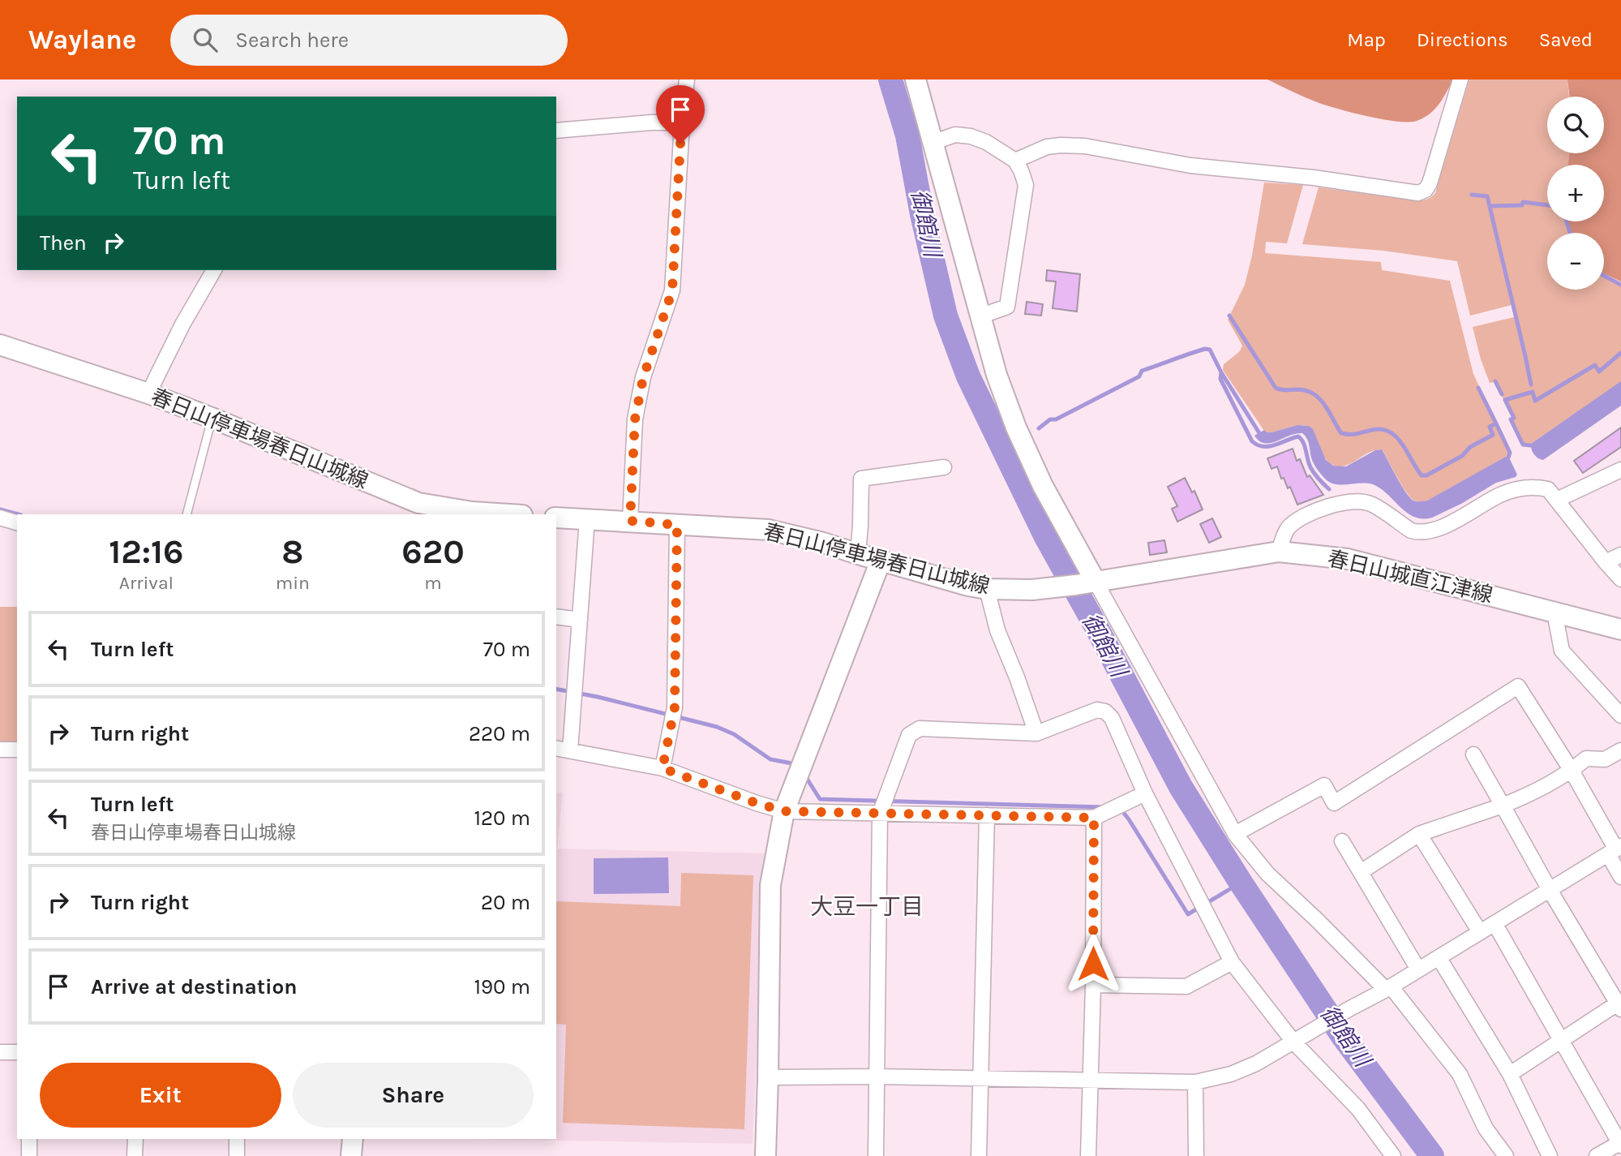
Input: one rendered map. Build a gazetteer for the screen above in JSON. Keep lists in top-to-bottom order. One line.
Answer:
{"streets":{"main road":["春日山停車場春日山城線","春日山城直江津線"]},"crossings":[["春日山停車場春日山城線","春日山城直江津線"]],"districts":["大豆一丁目"],"water":["御館川"],"page":{"header":"Waylane","search":"Search here","nav":["Map","Directions","Saved"],"map_buttons":["+","−"],"turn":["70 m","Turn left"],"then":"Then","eta":["12:16","Arrival","8","min","620","m"],"list":[{"name":"Turn left","value":"70 m"},{"name":"Turn right","value":"220 m"},{"name":"Turn left","note":"春日山停車場春日山城線","value":"120 m"},{"name":"Turn right","value":"20 m"},{"name":"Arrive at destination","value":"190 m"}],"buttons":["Exit","Share"]}}
